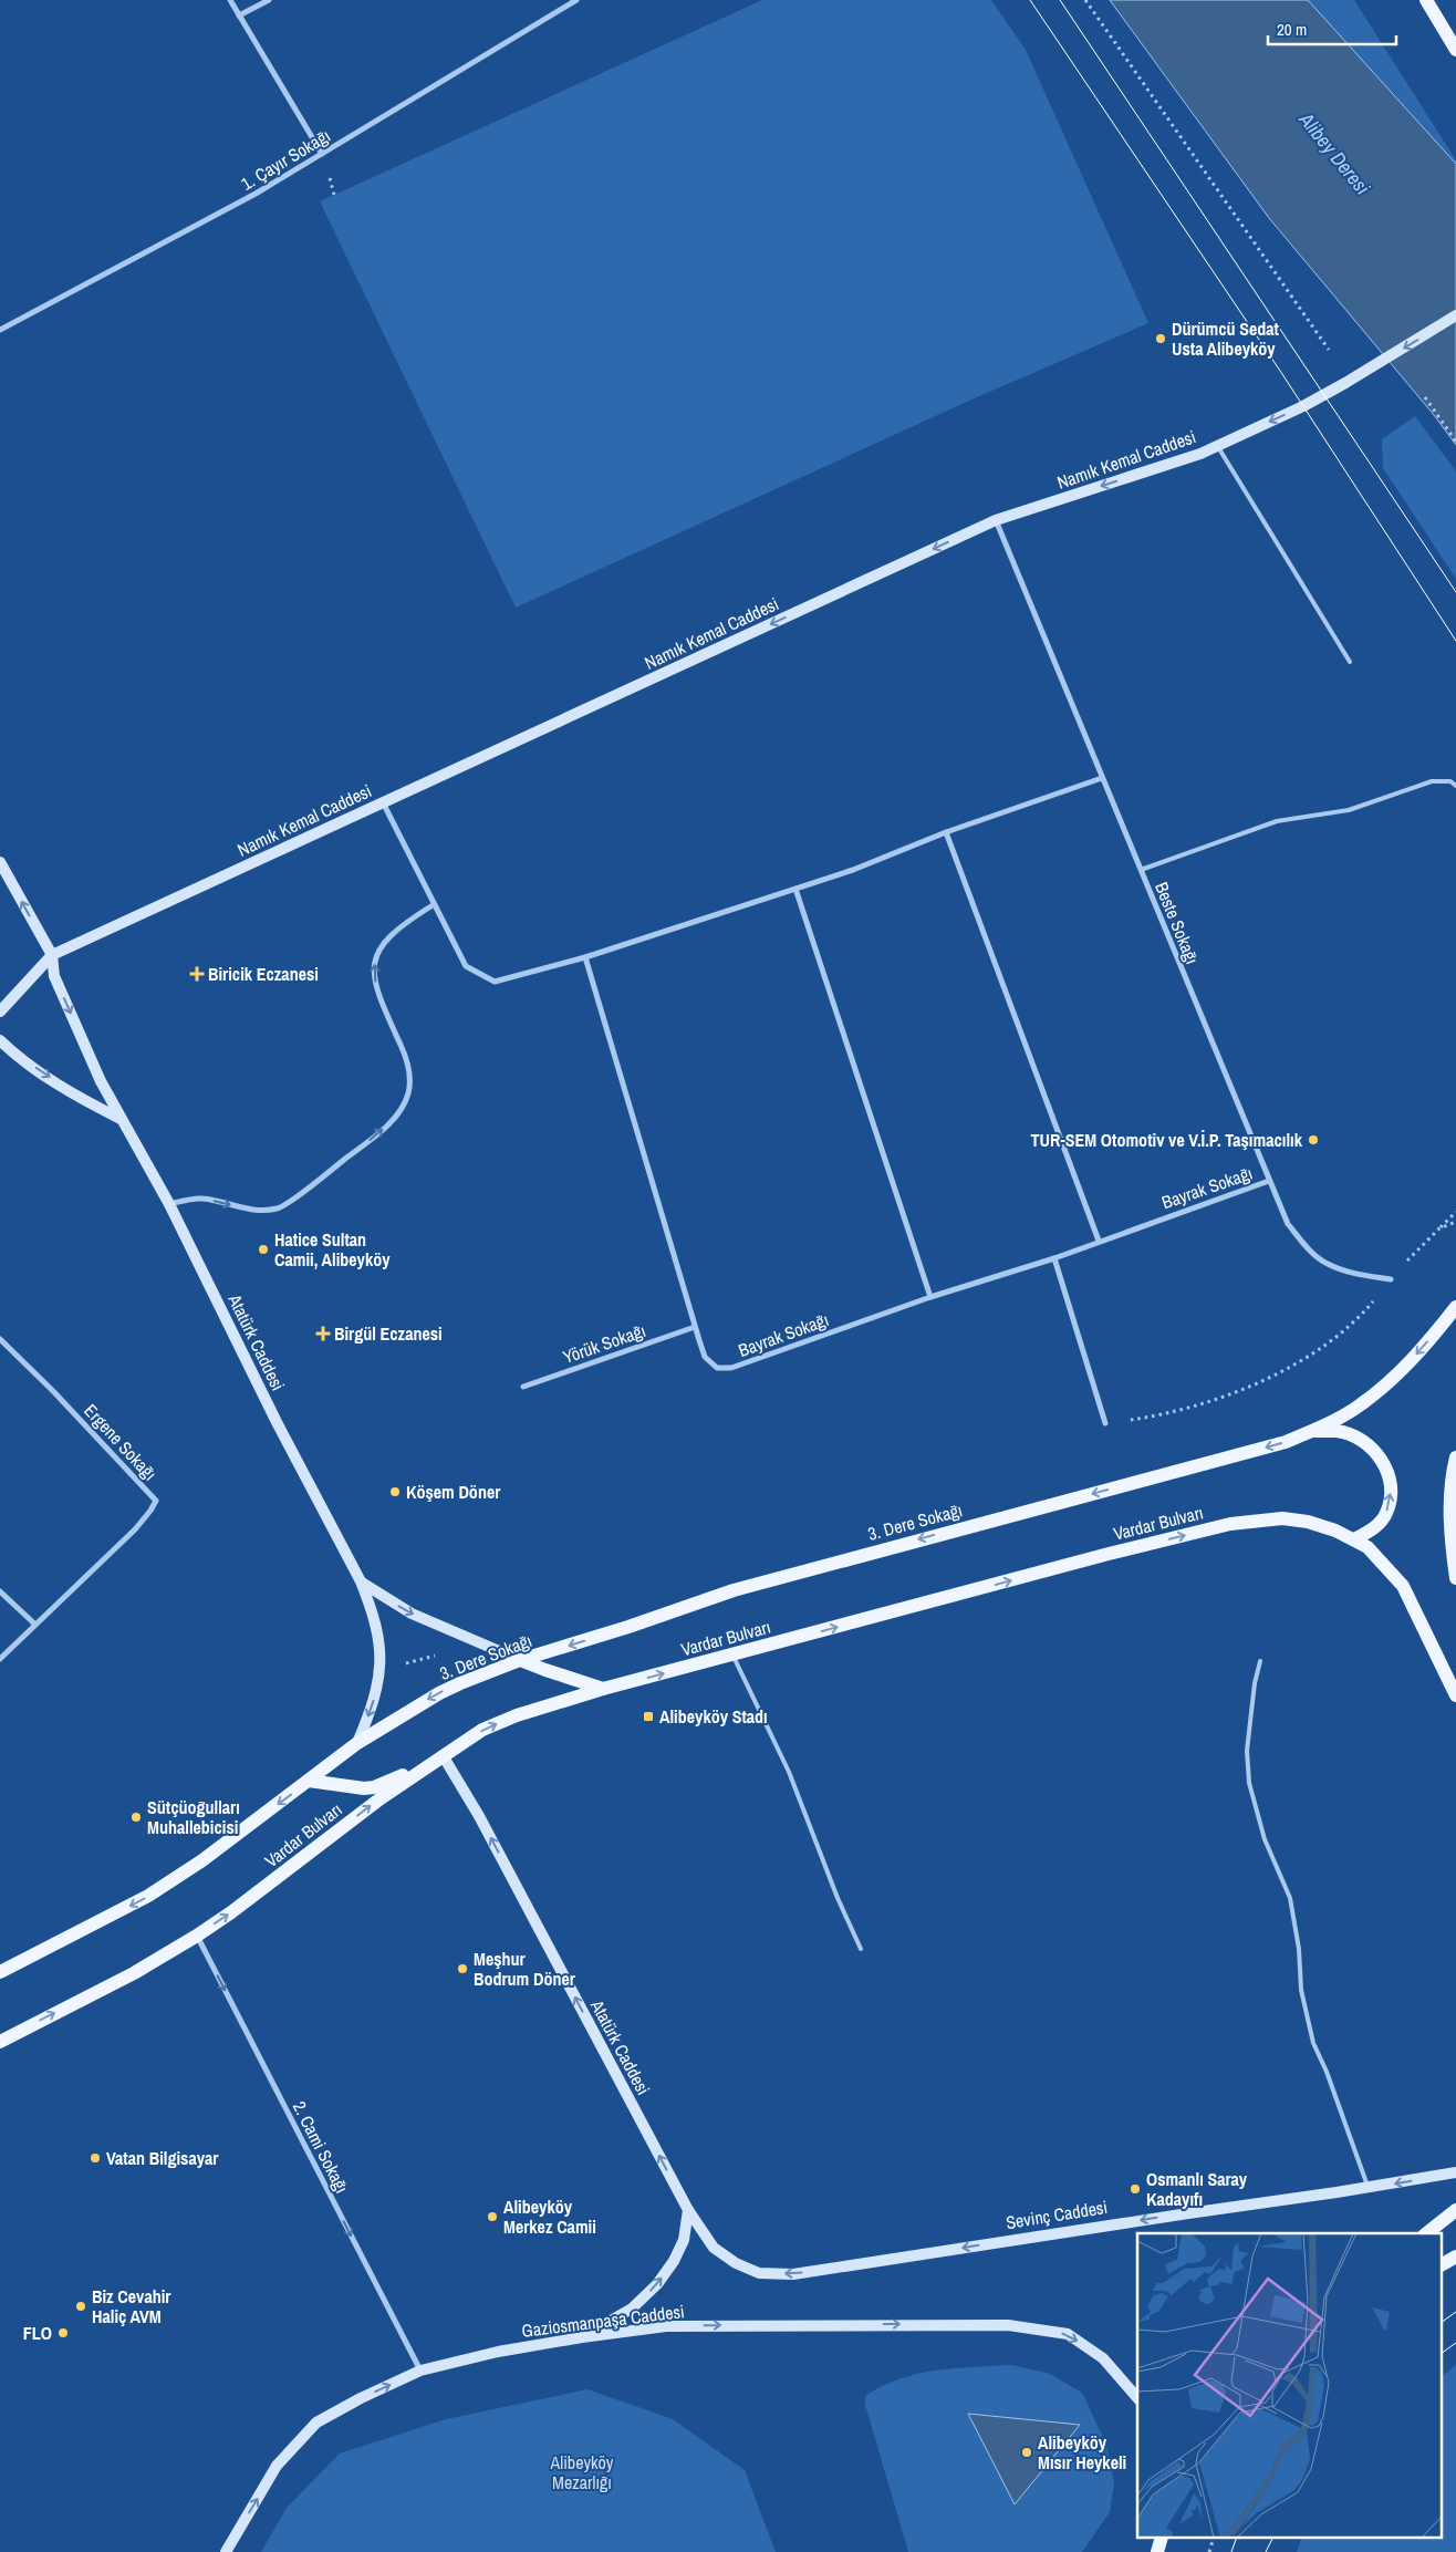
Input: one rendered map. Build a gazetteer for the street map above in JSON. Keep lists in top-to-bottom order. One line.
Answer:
{"streets":{"main road":["Namık Kemal Caddesi","Atatürk Caddesi","3. Dere Sokağı","Vardar Bulvarı","Sevinç Caddesi","Gaziosmanpaşa Caddesi"],"street":["1. Çayır Sokağı","Beste Sokağı","Bayrak Sokağı","Yörük Sokağı","Ergene Sokağı","2. Cami Sokağı"]},"crossings":[["Namık Kemal Caddesi","Beste Sokağı"],["Namık Kemal Caddesi","Atatürk Caddesi"],["Beste Sokağı","Bayrak Sokağı"],["Bayrak Sokağı","Yörük Sokağı"],["Atatürk Caddesi","3. Dere Sokağı"],["Atatürk Caddesi","Vardar Bulvarı"],["Atatürk Caddesi","Sevinç Caddesi"],["Vardar Bulvarı","2. Cami Sokağı"],["2. Cami Sokağı","Gaziosmanpaşa Caddesi"]],"one_way":["Namık Kemal Caddesi","3. Dere Sokağı","2. Cami Sokağı","Sevinç Caddesi","Gaziosmanpaşa Caddesi"],"water":["Alibey Deresi"],"parks":["Alibeyköy Mezarlığı"],"places":{"other":["Dürümcü Sedat Usta Alibeyköy","TUR-SEM Otomotiv ve V.İ.P. Taşımacılık","Hatice Sultan Camii, Alibeyköy","Köşem Döner","Sütçüoğulları Muhallebicisi","Meşhur Bodrum Döner","Vatan Bilgisayar","Osmanlı Saray Kadayıfı","Alibeyköy Merkez Camii","Biz Cevahir Haliç AVM","FLO","Alibeyköy Mısır Heykeli"],"health":["Biricik Eczanesi","Birgül Eczanesi"],"transit":["Alibeyköy Stadı"]},"scale_bar":"20 m"}
